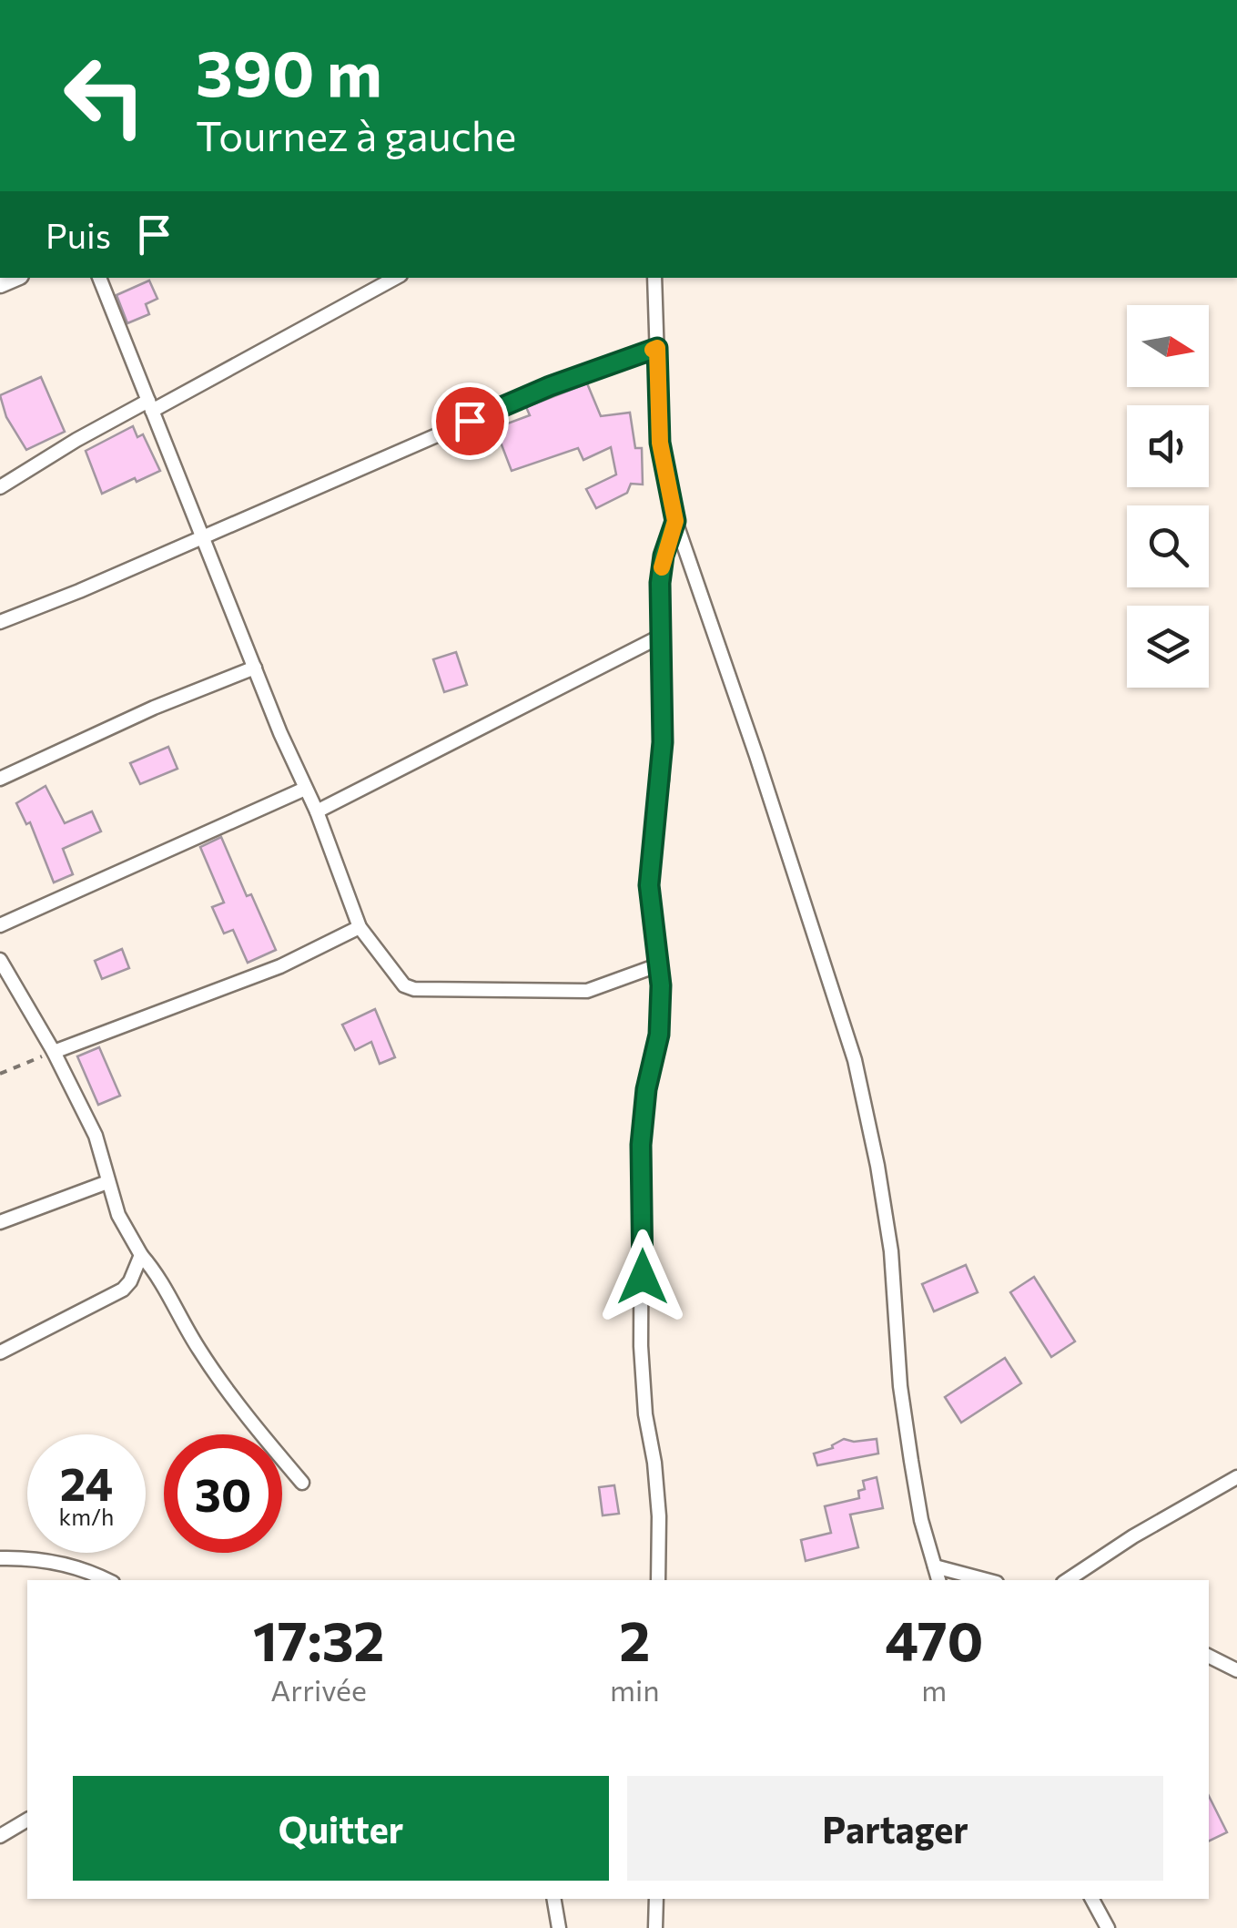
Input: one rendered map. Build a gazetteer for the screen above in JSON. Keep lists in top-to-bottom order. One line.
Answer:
{"north":"right","page":{"turn":["390 m","Tournez à gauche"],"then":"Puis","speed":"24 km/h","limit":"30","eta":["17:32","Arrivée","2","min","470","m"],"buttons":["Quitter","Partager"]}}
